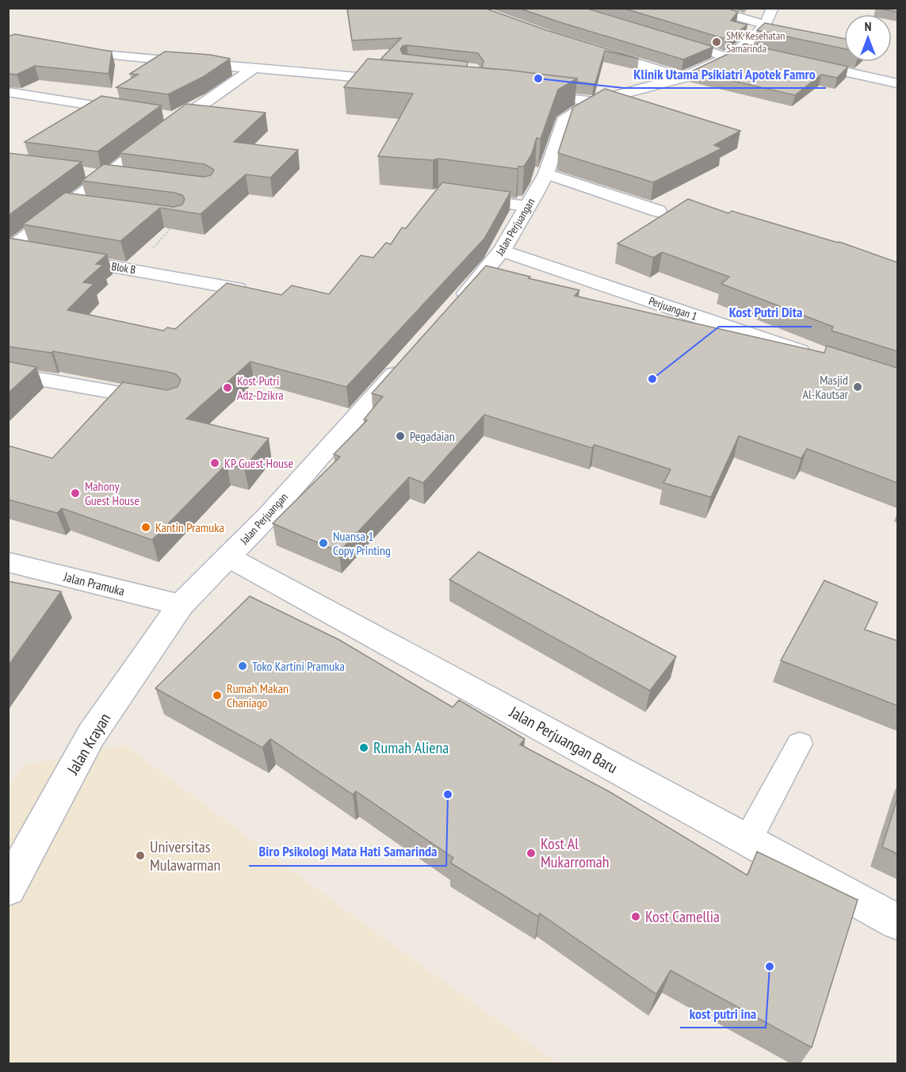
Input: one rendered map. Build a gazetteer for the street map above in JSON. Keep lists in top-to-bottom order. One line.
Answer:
{"streets":{"street":["Jalan Perjuangan","Blok B","Perjuangan 1","Jalan Pramuka","Jalan Perjuangan Baru","Jalan Krayan"]},"crossings":[["Jalan Perjuangan","Perjuangan 1"],["Jalan Perjuangan","Jalan Pramuka"],["Jalan Perjuangan","Jalan Perjuangan Baru"],["Jalan Perjuangan","Jalan Krayan"],["Jalan Pramuka","Jalan Krayan"]],"places":["SMK Kesehatan Samarinda","Klinik Utama Psikiatri Apotek Famro","Kost Putri Dita","Masjid Al-Kautsar","Kost Putri Adz-Dzikra","Pegadaian","KP Guest House","Mahony Guest House","Kantin Pramuka","Nuansa 1 Copy Printing","Toko Kartini Pramuka","Rumah Makan Chaniago","Rumah Aliena","Biro Psikologi Mata Hati Samarinda","Kost Al Mukarromah","Universitas Mulawarman","Kost Camellia","kost putri ina"],"north":"top"}
